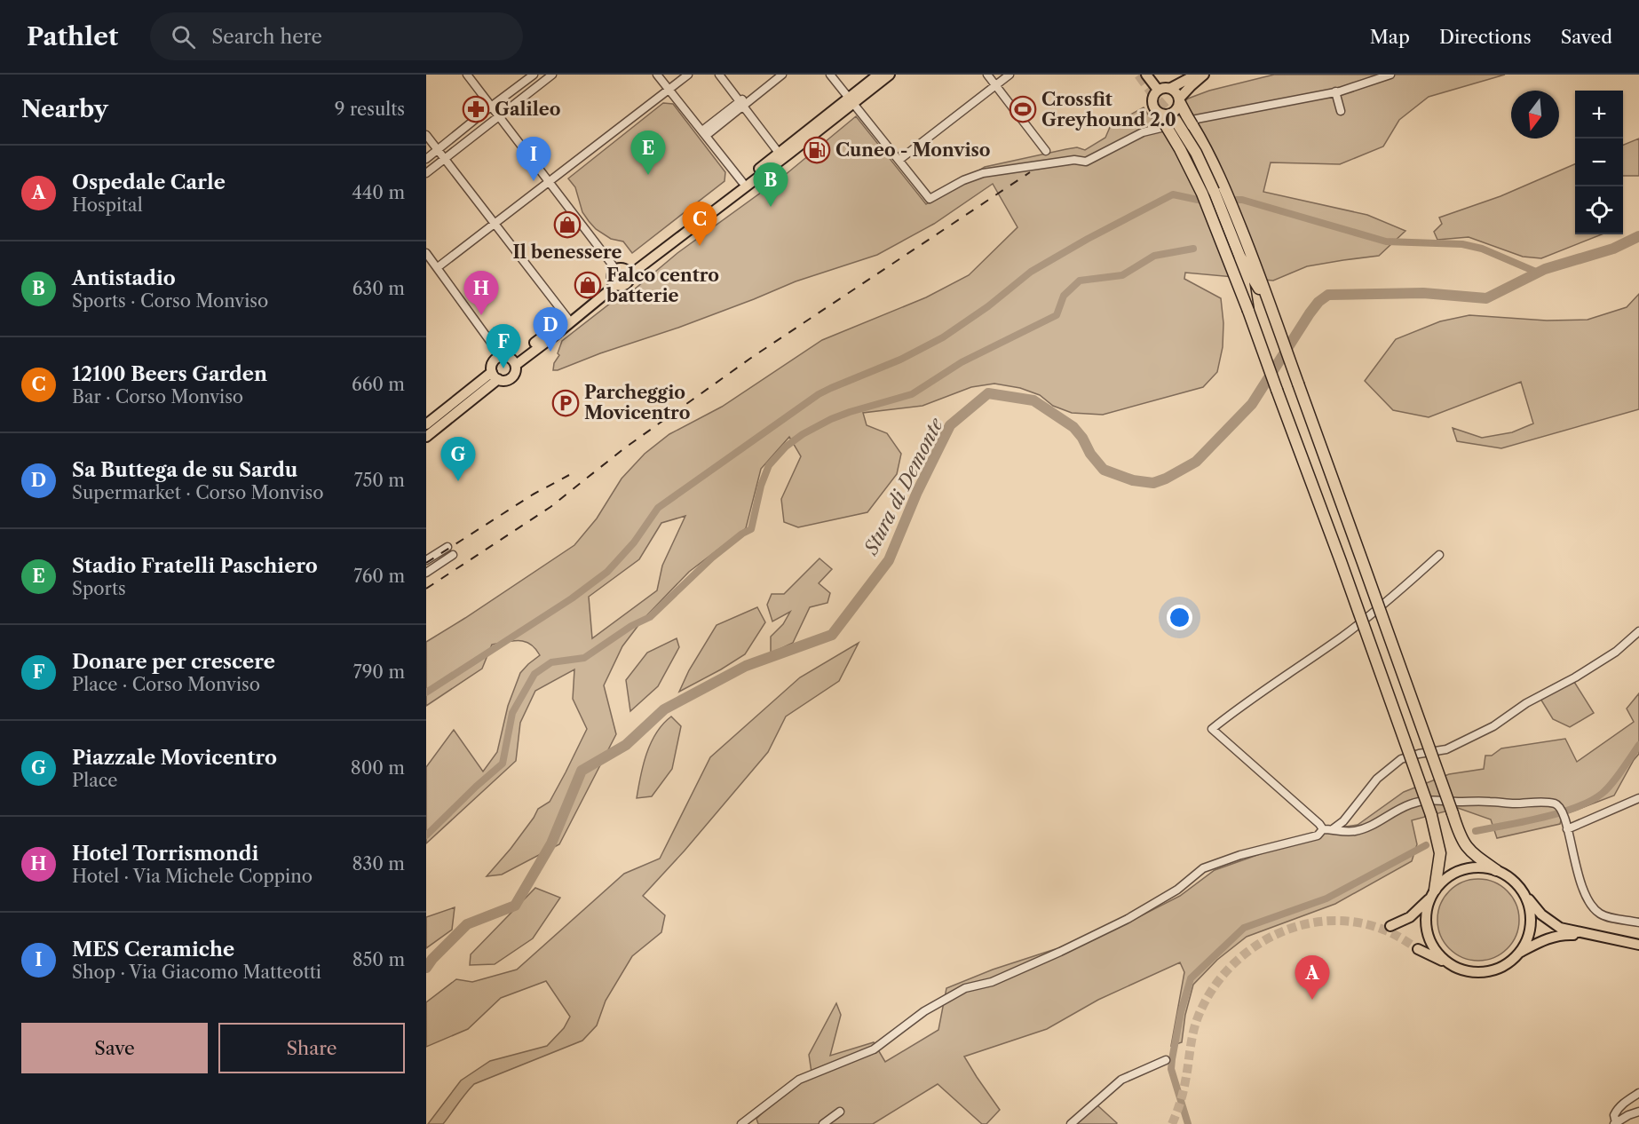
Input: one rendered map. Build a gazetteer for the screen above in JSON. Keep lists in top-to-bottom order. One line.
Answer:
{"water":["Stura di Demonte"],"places":{"pharmacy":["Galileo"],"sports":["Crossfit Greyhound 2.0"],"fuel station":["Cuneo - Monviso"],"shop":["Il benessere","Falco centro batterie"],"parking":["Parcheggio Movicentro"]},"north":"bottom","page":{"header":"Pathlet","search":"Search here","nav":["Map","Directions","Saved"],"heading":["Nearby","9 results"],"map_buttons":["+","−"],"pins":["E","I","B","C","H","D","F","G","A"],"list":[{"mark":"A","name":"Ospedale Carle","note":"Hospital","value":"440 m"},{"mark":"B","name":"Antistadio","note":"Sports · Corso Monviso","value":"630 m"},{"mark":"C","name":"12100 Beers Garden","note":"Bar · Corso Monviso","value":"660 m"},{"mark":"D","name":"Sa Buttega de su Sardu","note":"Supermarket · Corso Monviso","value":"750 m"},{"mark":"E","name":"Stadio Fratelli Paschiero","note":"Sports","value":"760 m"},{"mark":"F","name":"Donare per crescere","note":"Place · Corso Monviso","value":"790 m"},{"mark":"G","name":"Piazzale Movicentro","note":"Place","value":"800 m"},{"mark":"H","name":"Hotel Torrismondi","note":"Hotel · Via Michele Coppino","value":"830 m"},{"mark":"I","name":"MES Ceramiche","note":"Shop · Via Giacomo Matteotti","value":"850 m"}],"buttons":["Save","Share"]}}
